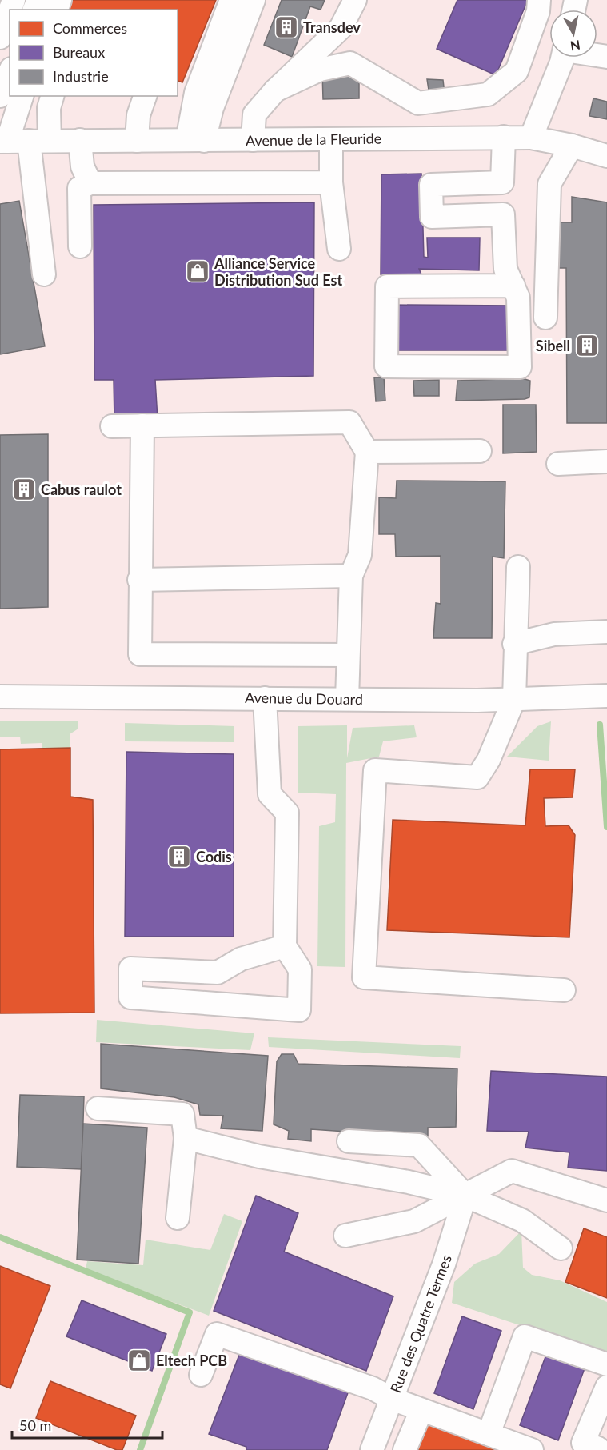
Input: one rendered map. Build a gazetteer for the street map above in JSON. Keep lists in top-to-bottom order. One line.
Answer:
{"streets":{"street":["Avenue de la Fleuride","Avenue du Douard","Rue des Quatre Termes"]},"places":{"building":["Transdev","Sibell","Cabus raulot","Codis"],"shop":["Alliance Service Distribution Sud Est","Eltech PCB"]},"legend":["Commerces","Bureaux","Industrie"],"scale_bar":"50 m","north":"bottom"}
